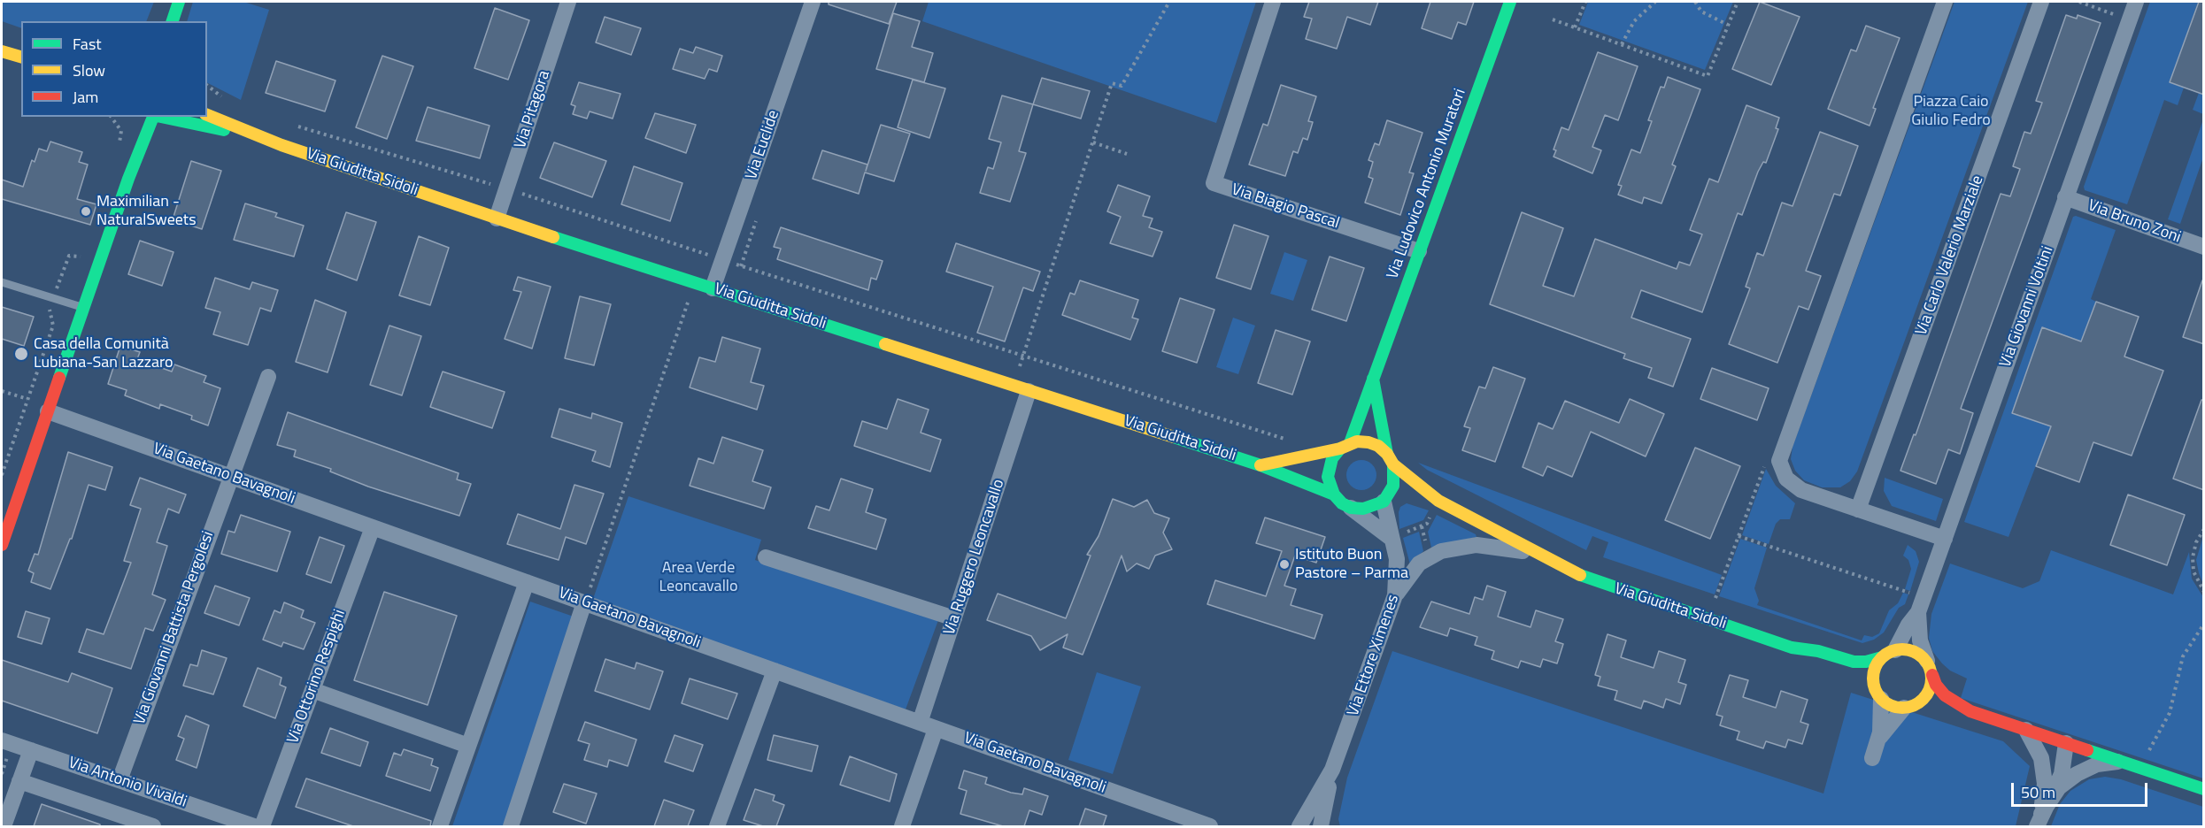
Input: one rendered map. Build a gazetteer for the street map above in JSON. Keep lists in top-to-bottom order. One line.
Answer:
{"streets":{"street":["Via Pitagora","Via Euclide","Via Giuditta Sidoli","Via Ludovico Antonio Muratori","Via Biagio Pascal","Via Bruno Zoni","Via Carlo Valerio Marziale","Via Giovanni Voltini","Via Gaetano Bavagnoli","Via Ruggero Leoncavallo","Via Giovanni Battista Pergolesi","Via Ettore Ximenes","Via Ottorino Respighi","Via Antonio Vivaldi"]},"crossings":[["Via Pitagora","Via Giuditta Sidoli"],["Via Euclide","Via Giuditta Sidoli"],["Via Giuditta Sidoli","Via Ludovico Antonio Muratori"],["Via Giuditta Sidoli","Via Giovanni Voltini"],["Via Giuditta Sidoli","Via Ruggero Leoncavallo"],["Via Giuditta Sidoli","Via Ettore Ximenes"],["Via Ludovico Antonio Muratori","Via Biagio Pascal"],["Via Ludovico Antonio Muratori","Via Ettore Ximenes"],["Via Bruno Zoni","Via Giovanni Voltini"],["Via Gaetano Bavagnoli","Via Ruggero Leoncavallo"],["Via Gaetano Bavagnoli","Via Giovanni Battista Pergolesi"],["Via Gaetano Bavagnoli","Via Ottorino Respighi"],["Via Giovanni Battista Pergolesi","Via Antonio Vivaldi"]],"parks":["Piazza Caio Giulio Fedro","Area Verde Leoncavallo"],"places":["Maximilian - NaturalSweets","Casa della Comunità Lubiana-San Lazzaro","Istituto Buon Pastore – Parma"],"legend":["Fast","Slow","Jam"],"scale_bar":"50 m"}
